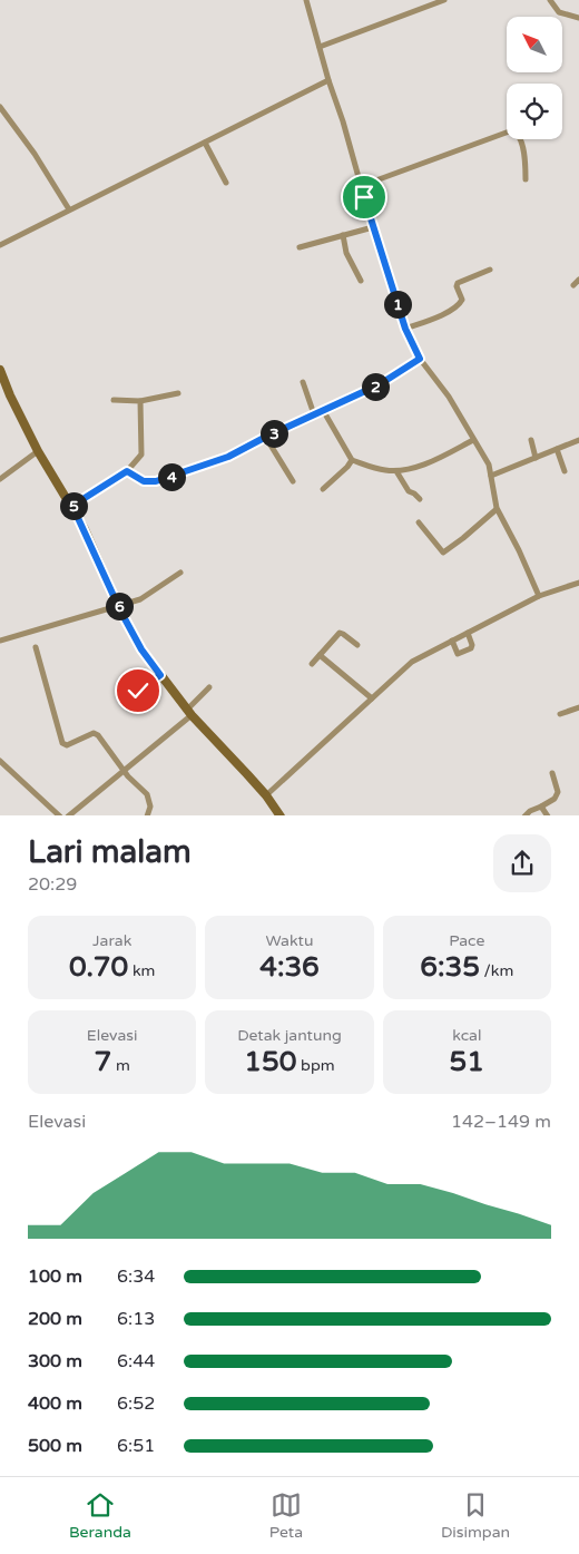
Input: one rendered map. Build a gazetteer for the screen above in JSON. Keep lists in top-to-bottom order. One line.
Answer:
{"north":"top left","page":{"pins":["1","2","3","4","5","6"],"heading":["Lari malam","20:29"],"stats":[["Jarak","0.70 km"],["Waktu","4:36"],["Pace","6:35 /km"],["Elevasi","7 m"],["Detak jantung","150 bpm"],["kcal","51"]],"chart":["Elevasi","142–149 m"],"list":[{"name":"100 m","note":"6:34"},{"name":"200 m","note":"6:13"},{"name":"300 m","note":"6:44"},{"name":"400 m","note":"6:52"},{"name":"500 m","note":"6:51"}],"tabs":["Beranda","Peta","Disimpan"]}}
